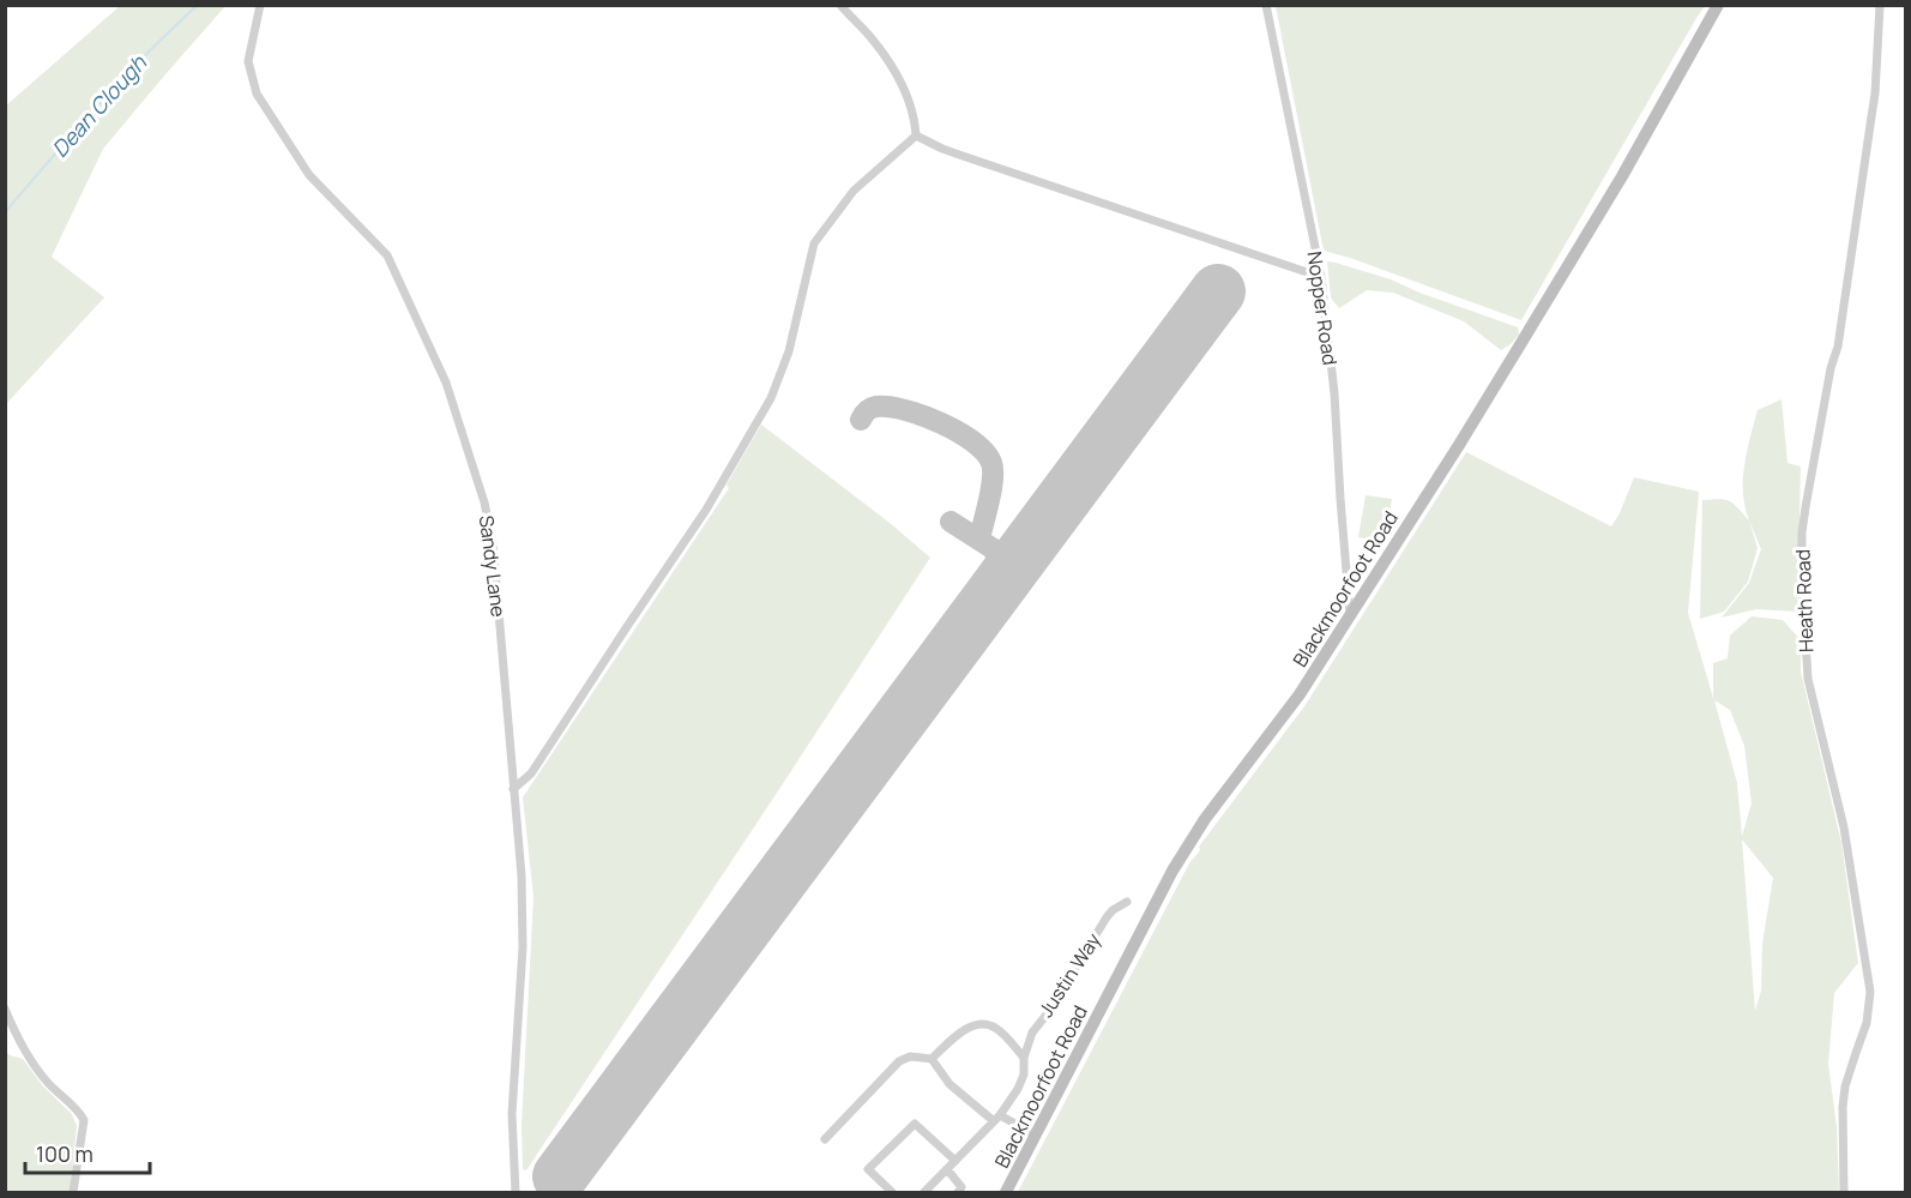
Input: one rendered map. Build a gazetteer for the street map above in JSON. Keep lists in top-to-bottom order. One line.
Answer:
{"streets":{"street":["Nopper Road","Sandy Lane","Blackmoorfoot Road","Heath Road","Justin Way"]},"crossings":[["Nopper Road","Blackmoorfoot Road"]],"water":["Dean Clough"],"scale_bar":"100 m"}
